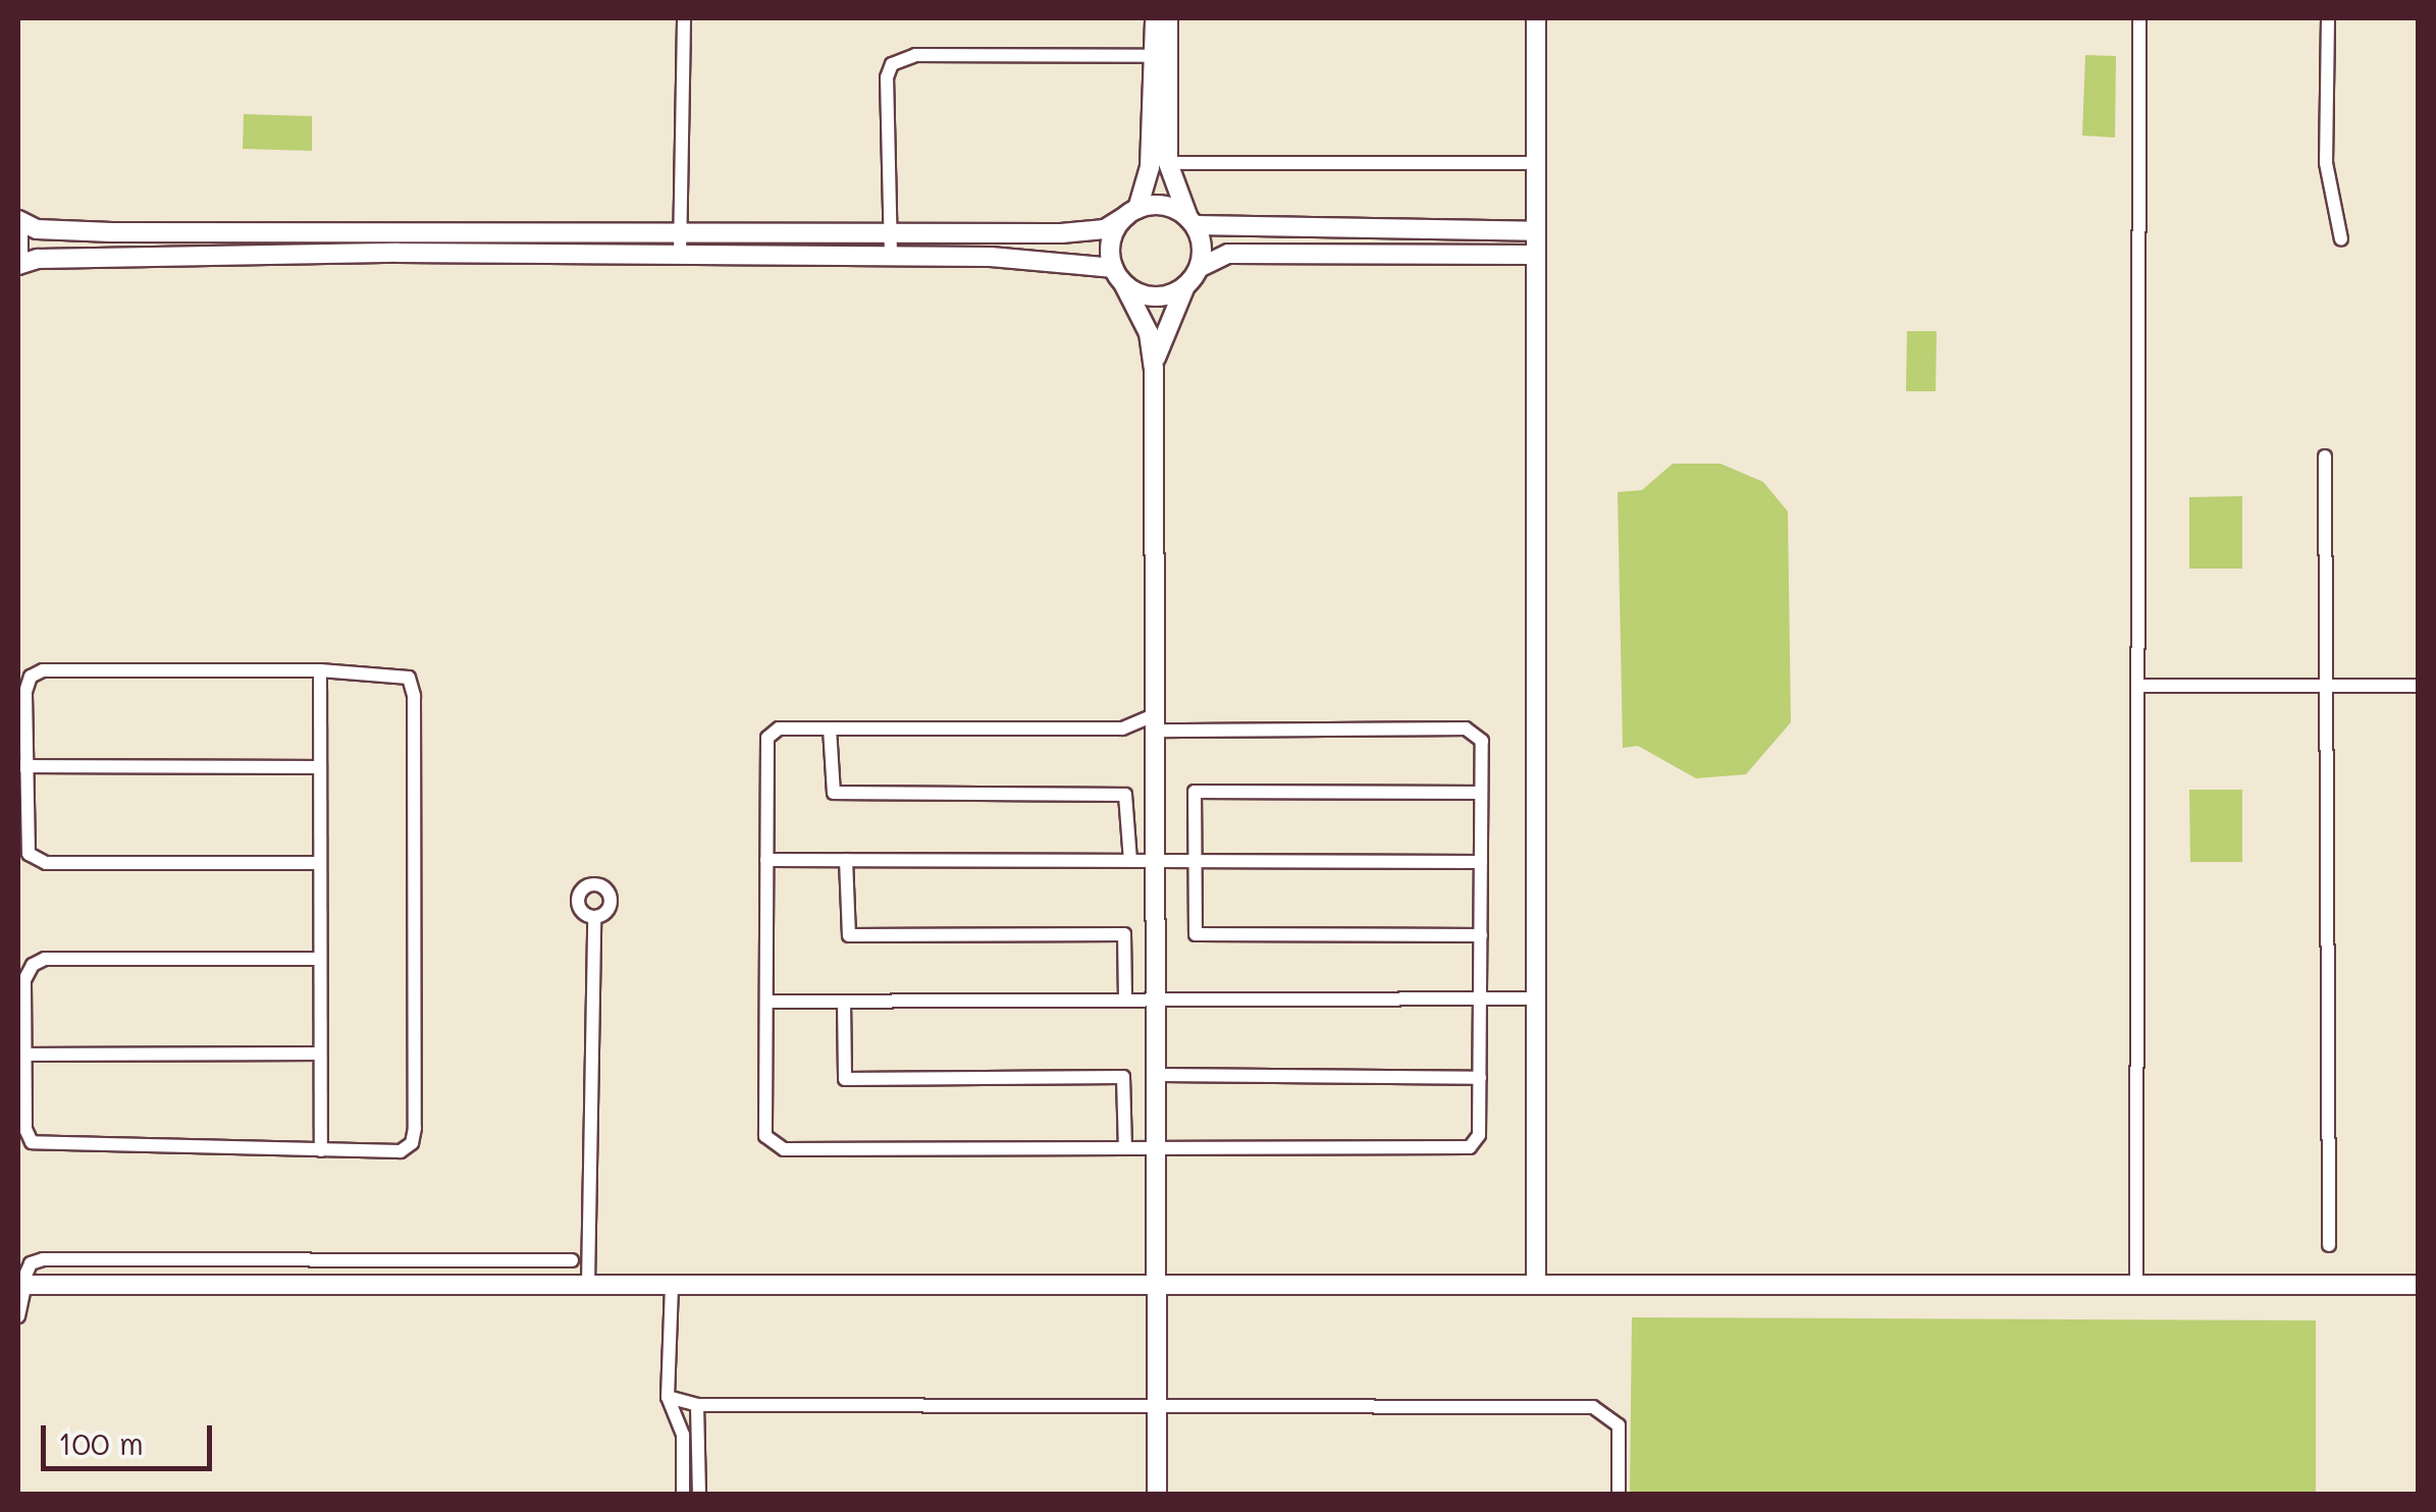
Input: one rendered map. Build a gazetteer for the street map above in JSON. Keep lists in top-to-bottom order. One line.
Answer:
{"scale_bar":"100 m"}
